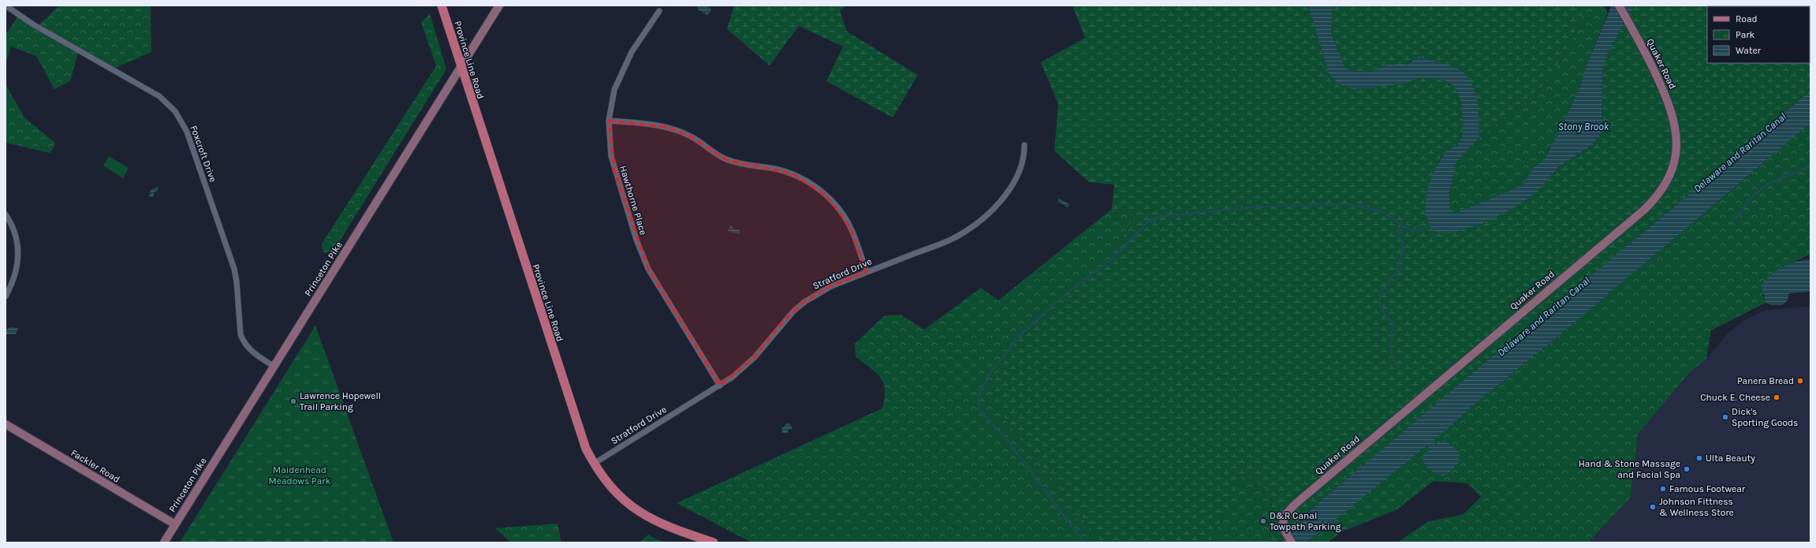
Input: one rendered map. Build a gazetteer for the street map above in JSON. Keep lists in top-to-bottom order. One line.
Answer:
{"streets":{"main road":["Province Line Road"],"street":["Quaker Road","Foxcroft Drive","Hawthorne Place","Princeton Pike","Stratford Drive","Fackler Road"]},"crossings":[["Province Line Road","Princeton Pike"],["Province Line Road","Stratford Drive"],["Foxcroft Drive","Princeton Pike"],["Hawthorne Place","Stratford Drive"],["Princeton Pike","Fackler Road"]],"water":["Stony Brook","Delaware and Raritan Canal"],"parks":["Maidenhead Meadows Park"],"places":["Panera Bread","Chuck E. Cheese","Lawrence Hopewell Trail Parking","Dick's Sporting Goods","Ulta Beauty","Hand & Stone Massage and Facial Spa","Famous Footwear","Johnson Fittness & Wellness Store","D&R Canal Towpath Parking"],"legend":["Road","Park","Water"]}
